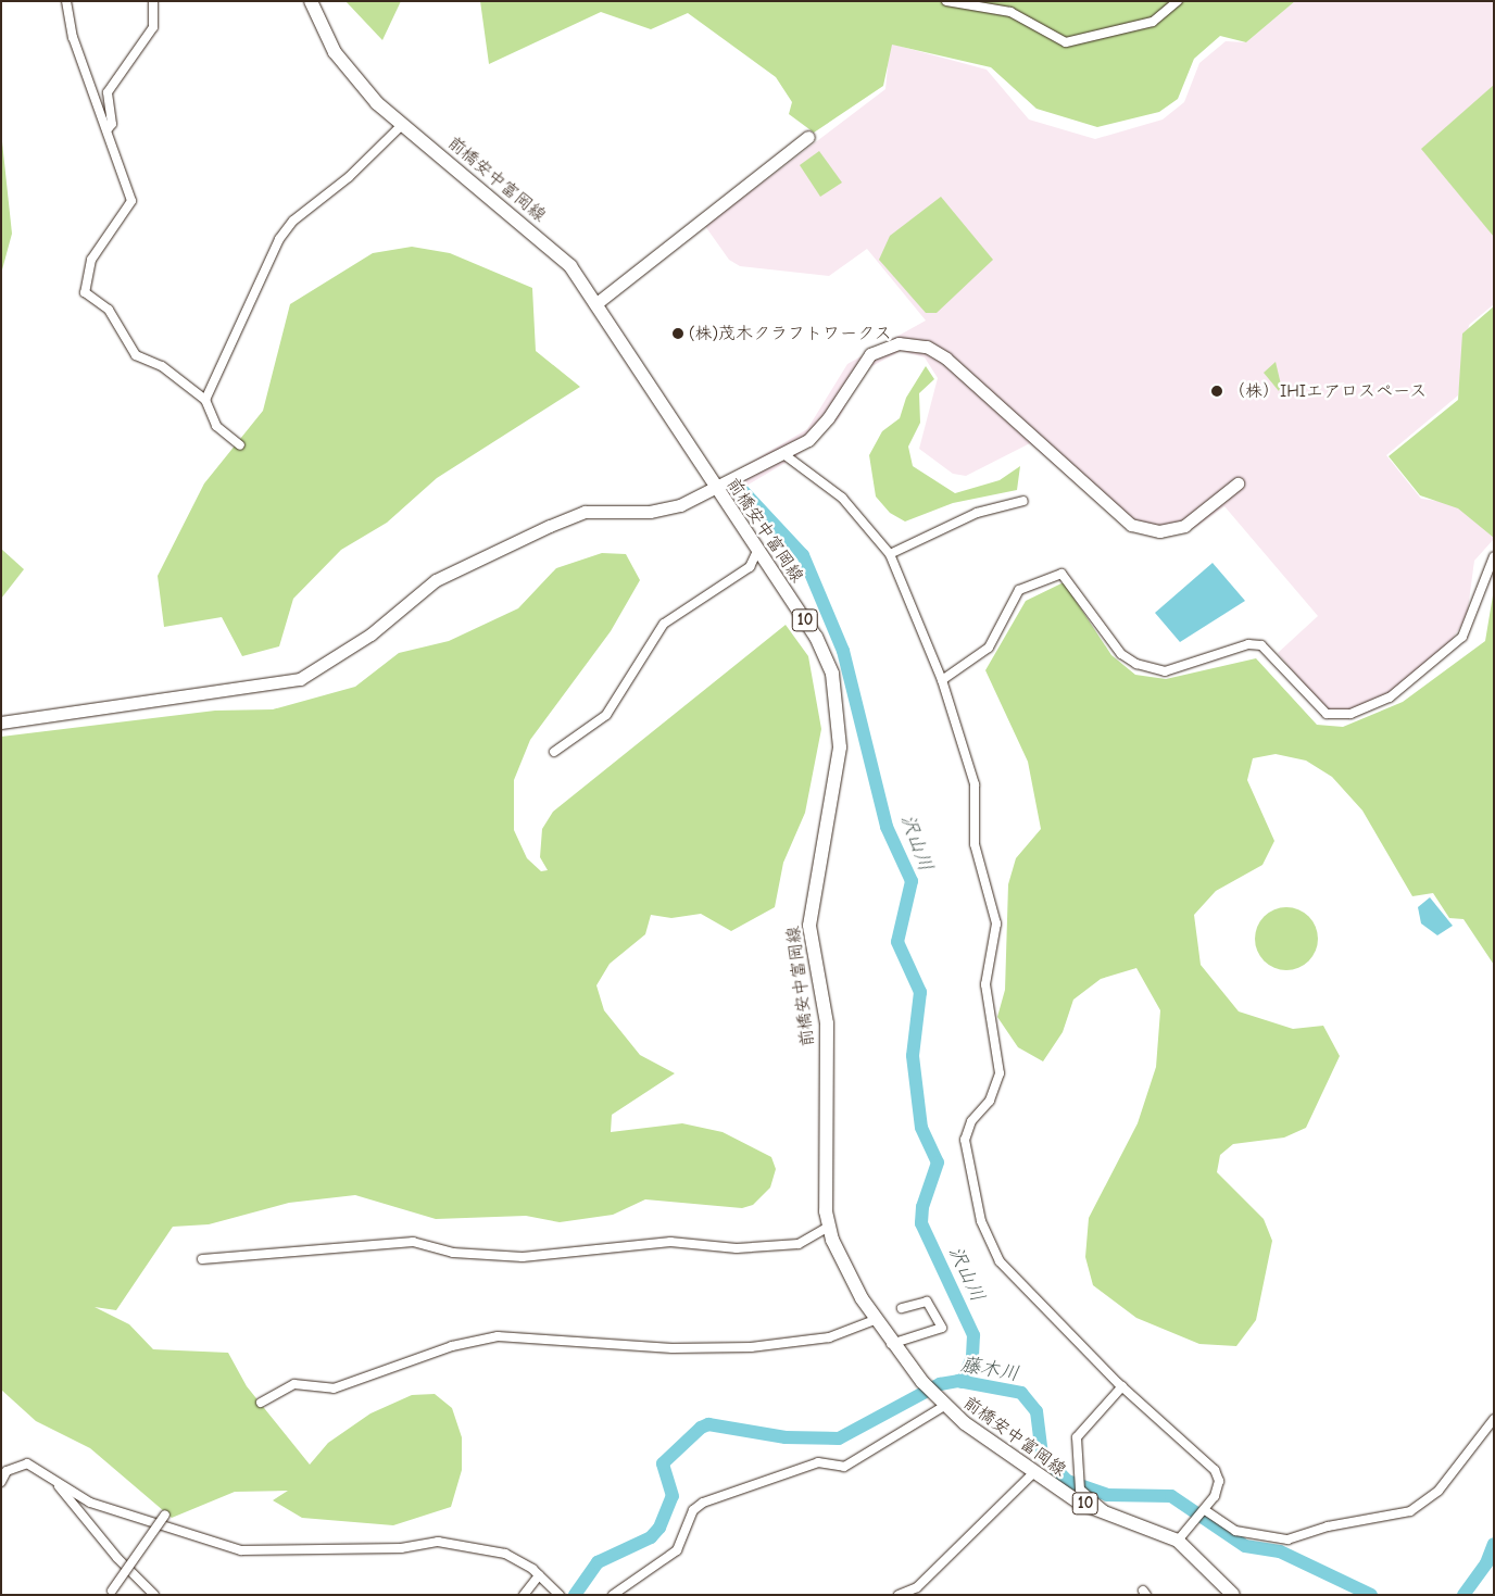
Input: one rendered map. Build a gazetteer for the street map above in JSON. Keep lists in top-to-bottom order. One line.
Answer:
{"streets":{"main road":["前橋安中富岡線","10"]},"water":["沢山川","藤木川"],"places":["(株)茂木クラフトワークス","（株）IHIエアロスペース"]}
